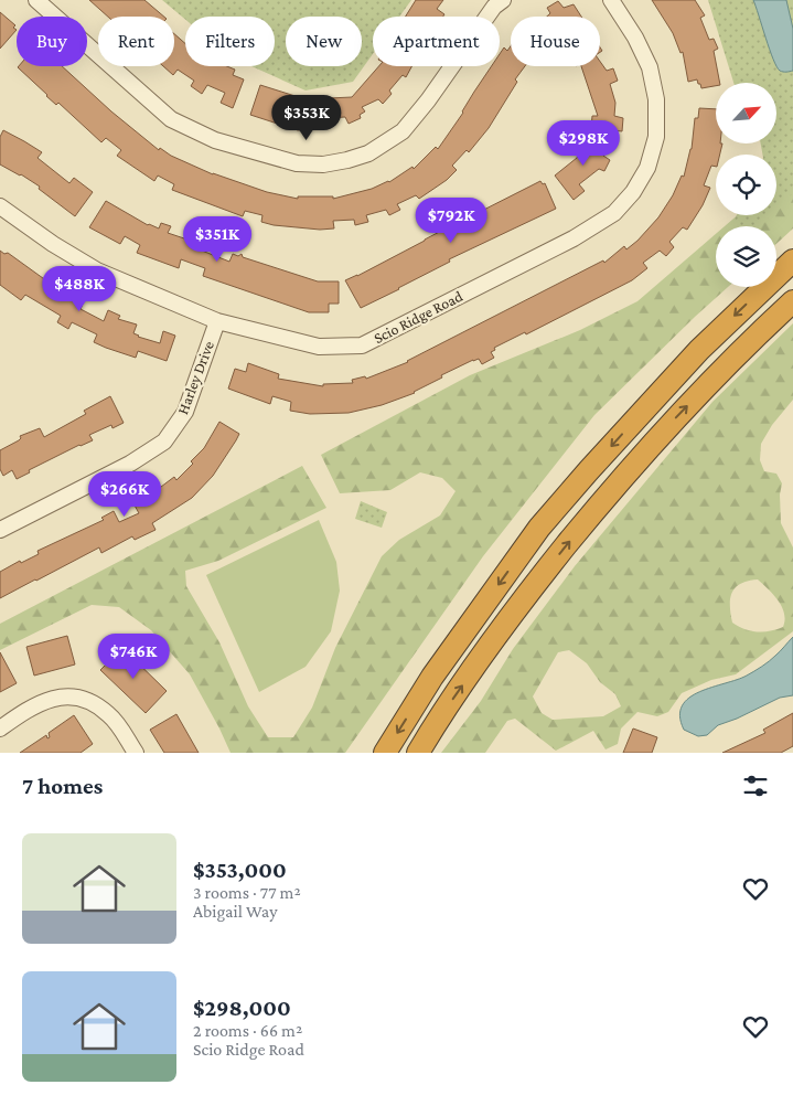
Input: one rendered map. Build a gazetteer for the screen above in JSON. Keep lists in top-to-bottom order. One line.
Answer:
{"streets":{"street":["Scio Ridge Road","Harley Drive"]},"crossings":[["Scio Ridge Road","Harley Drive"]],"north":"top right","page":{"chip":["Buy","Rent","Filters","New","Apartment","House"],"price":["$353K","$298K","$792K","$351K","$488K","$266K","$746K"],"heading":"7 homes","list":[{"name":"$353,000","note":"3 rooms · 77 m² · Abigail Way"},{"name":"$298,000","note":"2 rooms · 66 m² · Scio Ridge Road"}]}}
